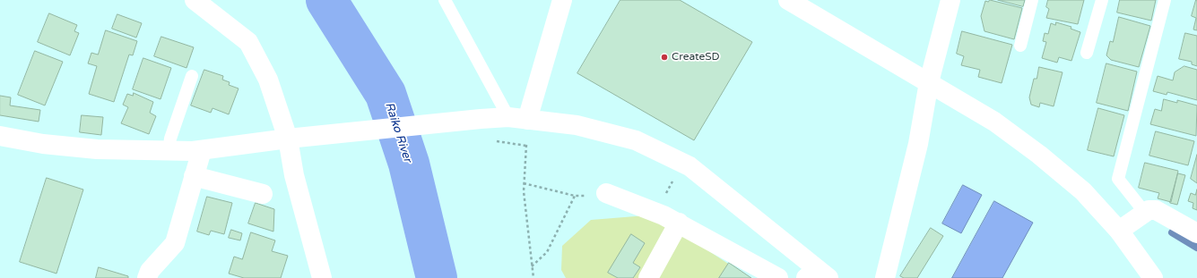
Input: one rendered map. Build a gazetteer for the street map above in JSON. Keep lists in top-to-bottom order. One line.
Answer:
{"water":["Raiko River"],"places":["CreateSD"]}
